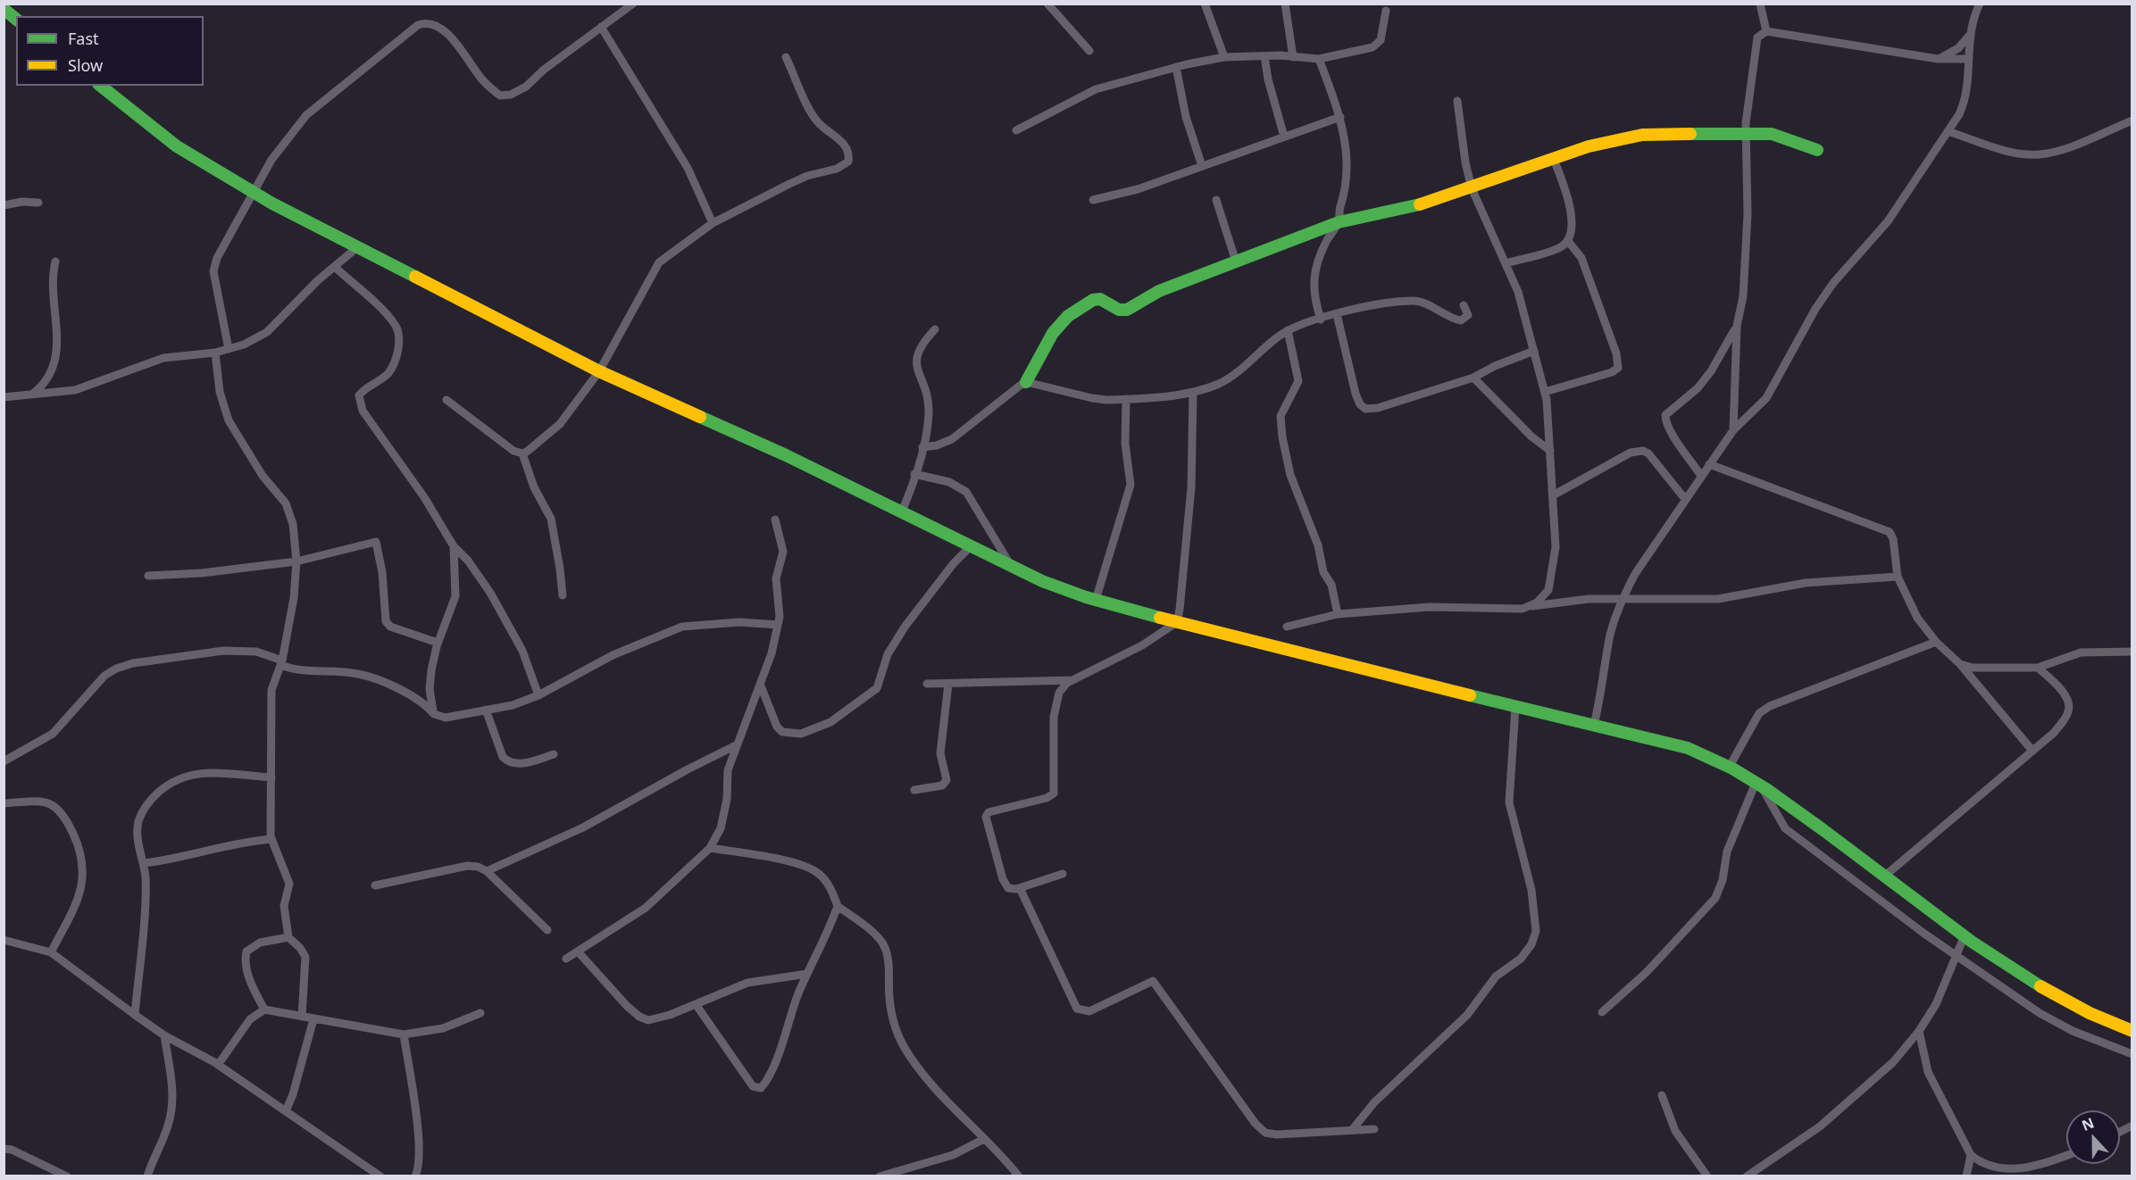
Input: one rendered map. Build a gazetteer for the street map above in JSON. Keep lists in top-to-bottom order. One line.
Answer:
{"legend":["Fast","Slow"],"north":"top"}
